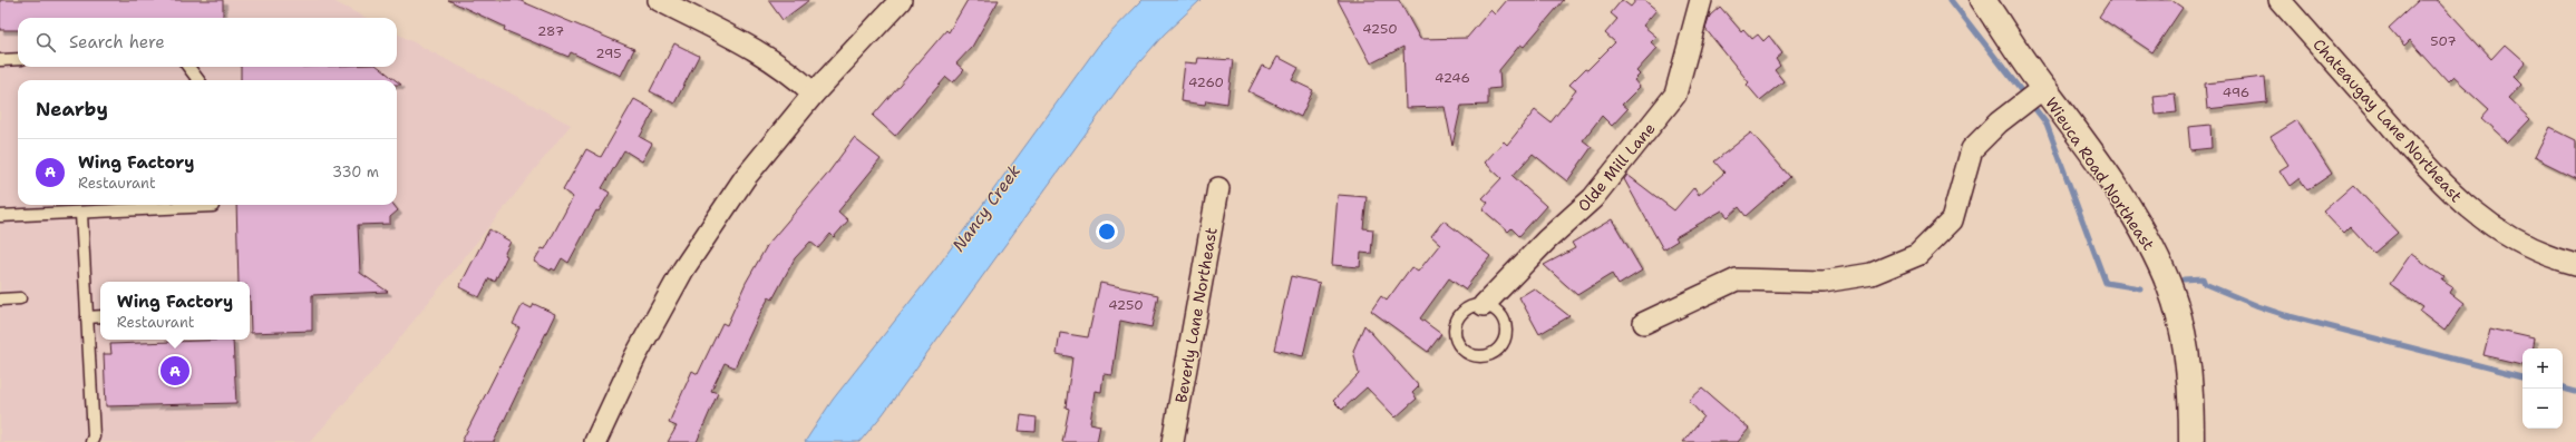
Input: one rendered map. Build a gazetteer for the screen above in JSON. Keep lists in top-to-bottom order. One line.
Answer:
{"streets":{"street":["Chateaugay Lane Northeast","Olde Mill Lane","Wieuca Road Northeast","Beverly Lane Northeast"]},"water":["Nancy Creek"],"house_numbers":["4250","287","507","295","4246","4260","496","4250"],"page":{"search":"Search here","heading":"Nearby","list":[{"mark":"A","name":"Wing Factory","note":"Restaurant","value":"330 m"}],"popup":["Wing Factory","Restaurant"],"map_buttons":["+","−"],"pins":"A"}}
